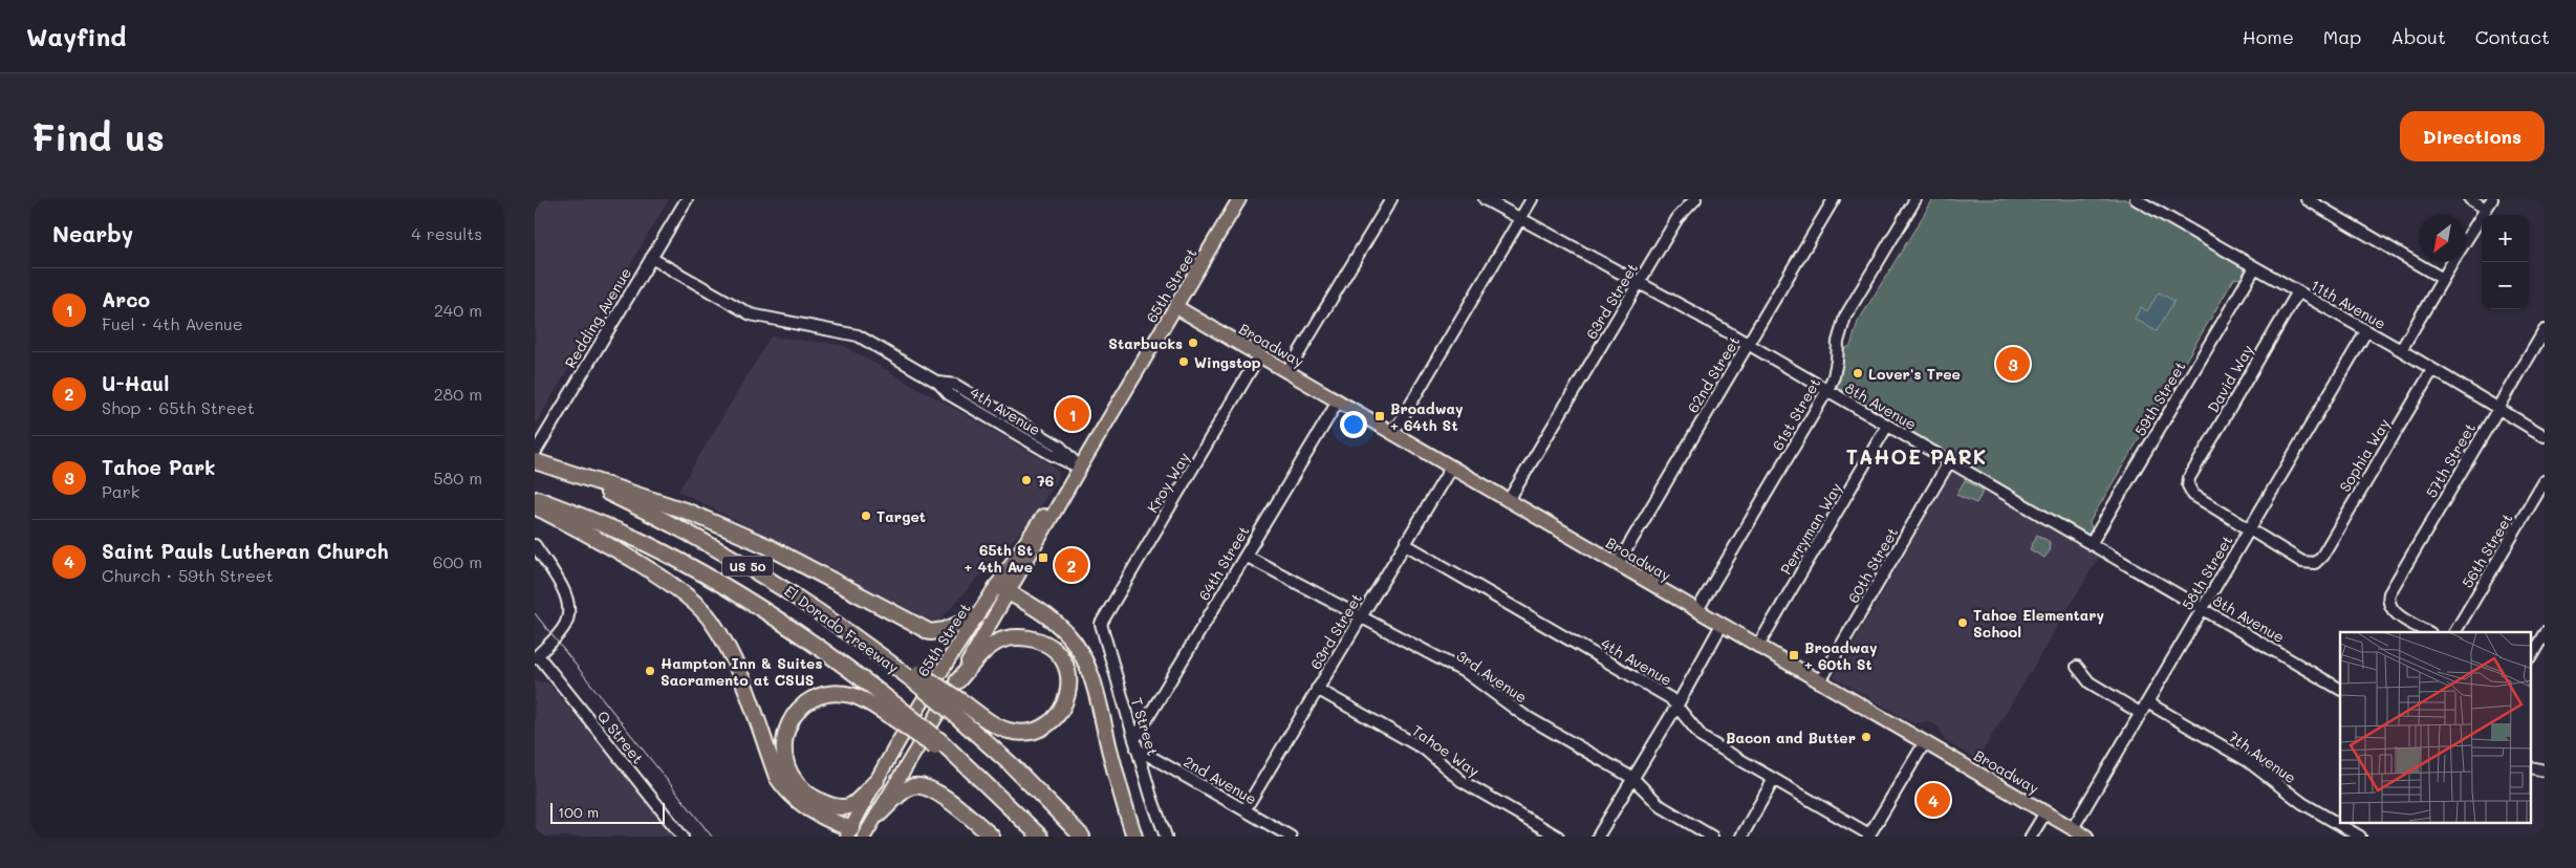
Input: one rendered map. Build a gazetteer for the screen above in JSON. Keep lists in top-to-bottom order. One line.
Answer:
{"streets":{"highway":["US 50","El Dorado Freeway"],"main road":["65th Street","Broadway"],"street":["63rd Street","11th Avenue","Redding Avenue","62nd Street","David Way","59th Street","8th Avenue","4th Avenue","61st Street","Sophia Way","57th Street","Kroy Way","Perryman Way","56th Street","64th Street","60th Street","58th Street","3rd Avenue","T Street","Q Street","Tahoe Way","7th Avenue","2nd Avenue"]},"crossings":[["65th Street","Broadway"],["65th Street","4th Avenue"],["63rd Street","Broadway"],["63rd Street","8th Avenue"],["63rd Street","4th Avenue"],["63rd Street","3rd Avenue"],["63rd Street","Tahoe Way"],["63rd Street","2nd Avenue"],["11th Avenue","David Way"],["11th Avenue","59th Street"],["11th Avenue","Sophia Way"],["11th Avenue","57th Street"],["11th Avenue","58th Street"],["Redding Avenue","4th Avenue"],["Broadway","62nd Street"],["Broadway","61st Street"],["Broadway","Kroy Way"],["Broadway","Perryman Way"],["Broadway","64th Street"],["Broadway","60th Street"],["Broadway","58th Street"],["62nd Street","8th Avenue"],["David Way","Sophia Way"],["David Way","58th Street"],["59th Street","8th Avenue"],["8th Avenue","61st Street"],["8th Avenue","Perryman Way"],["8th Avenue","60th Street"],["8th Avenue","58th Street"],["Sophia Way","58th Street"],["Kroy Way","T Street"],["64th Street","3rd Avenue"],["64th Street","T Street"],["64th Street","2nd Avenue"],["58th Street","7th Avenue"],["T Street","2nd Avenue"]],"districts":["TAHOE PARK"],"places":{"other":["Starbucks","Wingstop","Lover's Tree","76","Target","Tahoe Elementary School","Hampton Inn & Suites Sacramento at CSUS","Bacon and Butter"],"transit":["Broadway + 64th St","65th St + 4th Ave","Broadway + 60th St"]},"scale_bar":"100 m","north":"bottom left","page":{"header":"Wayfind","nav":["Home","Map","About","Contact"],"buttons":"Directions","title":"Find us","heading":["Nearby","4 results"],"map_buttons":["+","−"],"list":[{"mark":"1","name":"Arco","note":"Fuel · 4th Avenue","value":"240 m"},{"mark":"2","name":"U-Haul","note":"Shop · 65th Street","value":"280 m"},{"mark":"3","name":"Tahoe Park","note":"Park","value":"580 m"},{"mark":"4","name":"Saint Pauls Lutheran Church","note":"Church · 59th Street","value":"600 m"}],"pins":["3","1","2","4"],"scale":"100 m"}}
